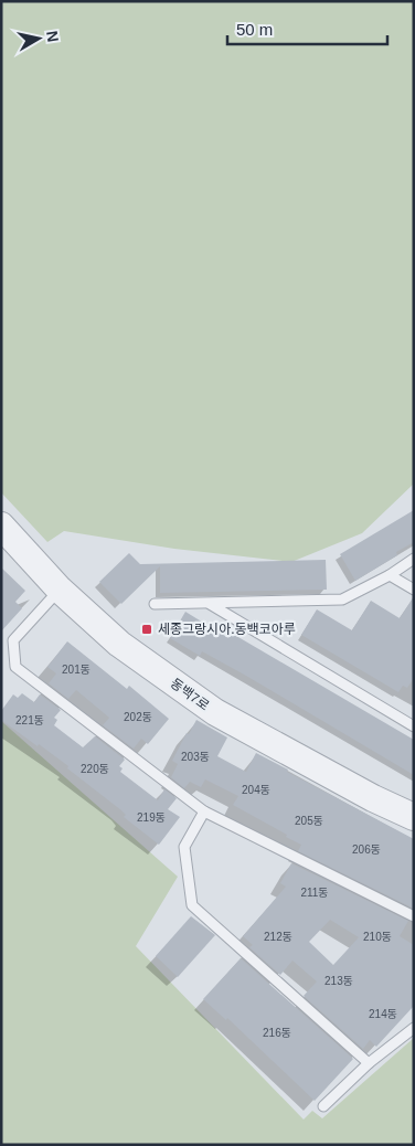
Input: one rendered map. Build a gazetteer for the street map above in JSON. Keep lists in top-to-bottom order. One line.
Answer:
{"streets":{"street":["동백7로"]},"places":{"transit":["세종그랑시아.동백코아루"]},"house_numbers":["201동","202동","221동","203동","220동","204동","219동","205동","206동","211동","212동","210동","213동","214동","216동"],"scale_bar":"50 m","north":"right"}
